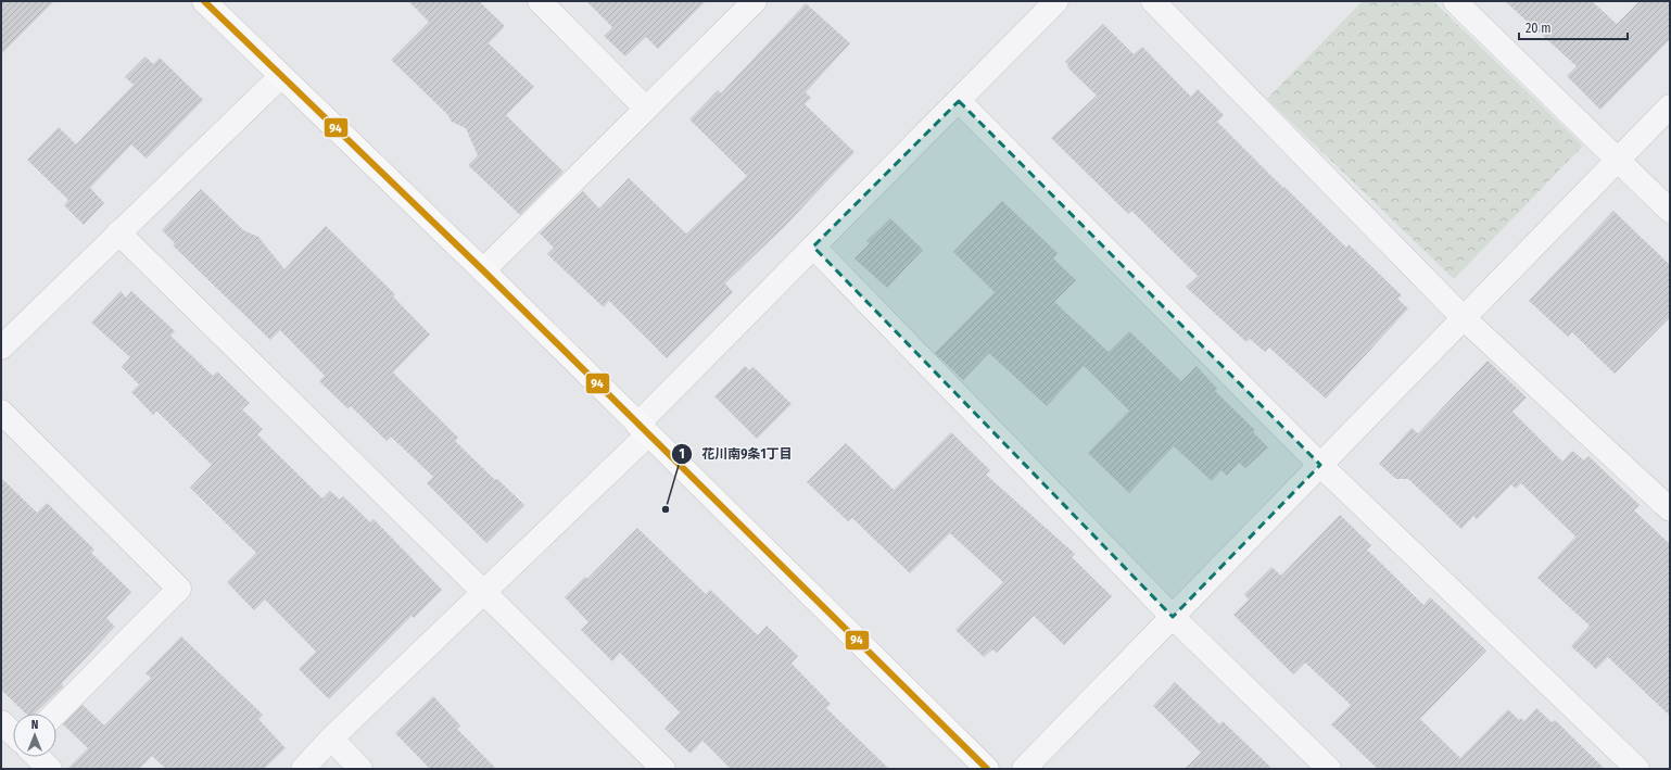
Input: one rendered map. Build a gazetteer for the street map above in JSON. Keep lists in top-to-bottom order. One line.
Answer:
{"places":["花川南9条1丁目"],"lines":["transit line 94"],"scale_bar":"20 m","north":"top"}
